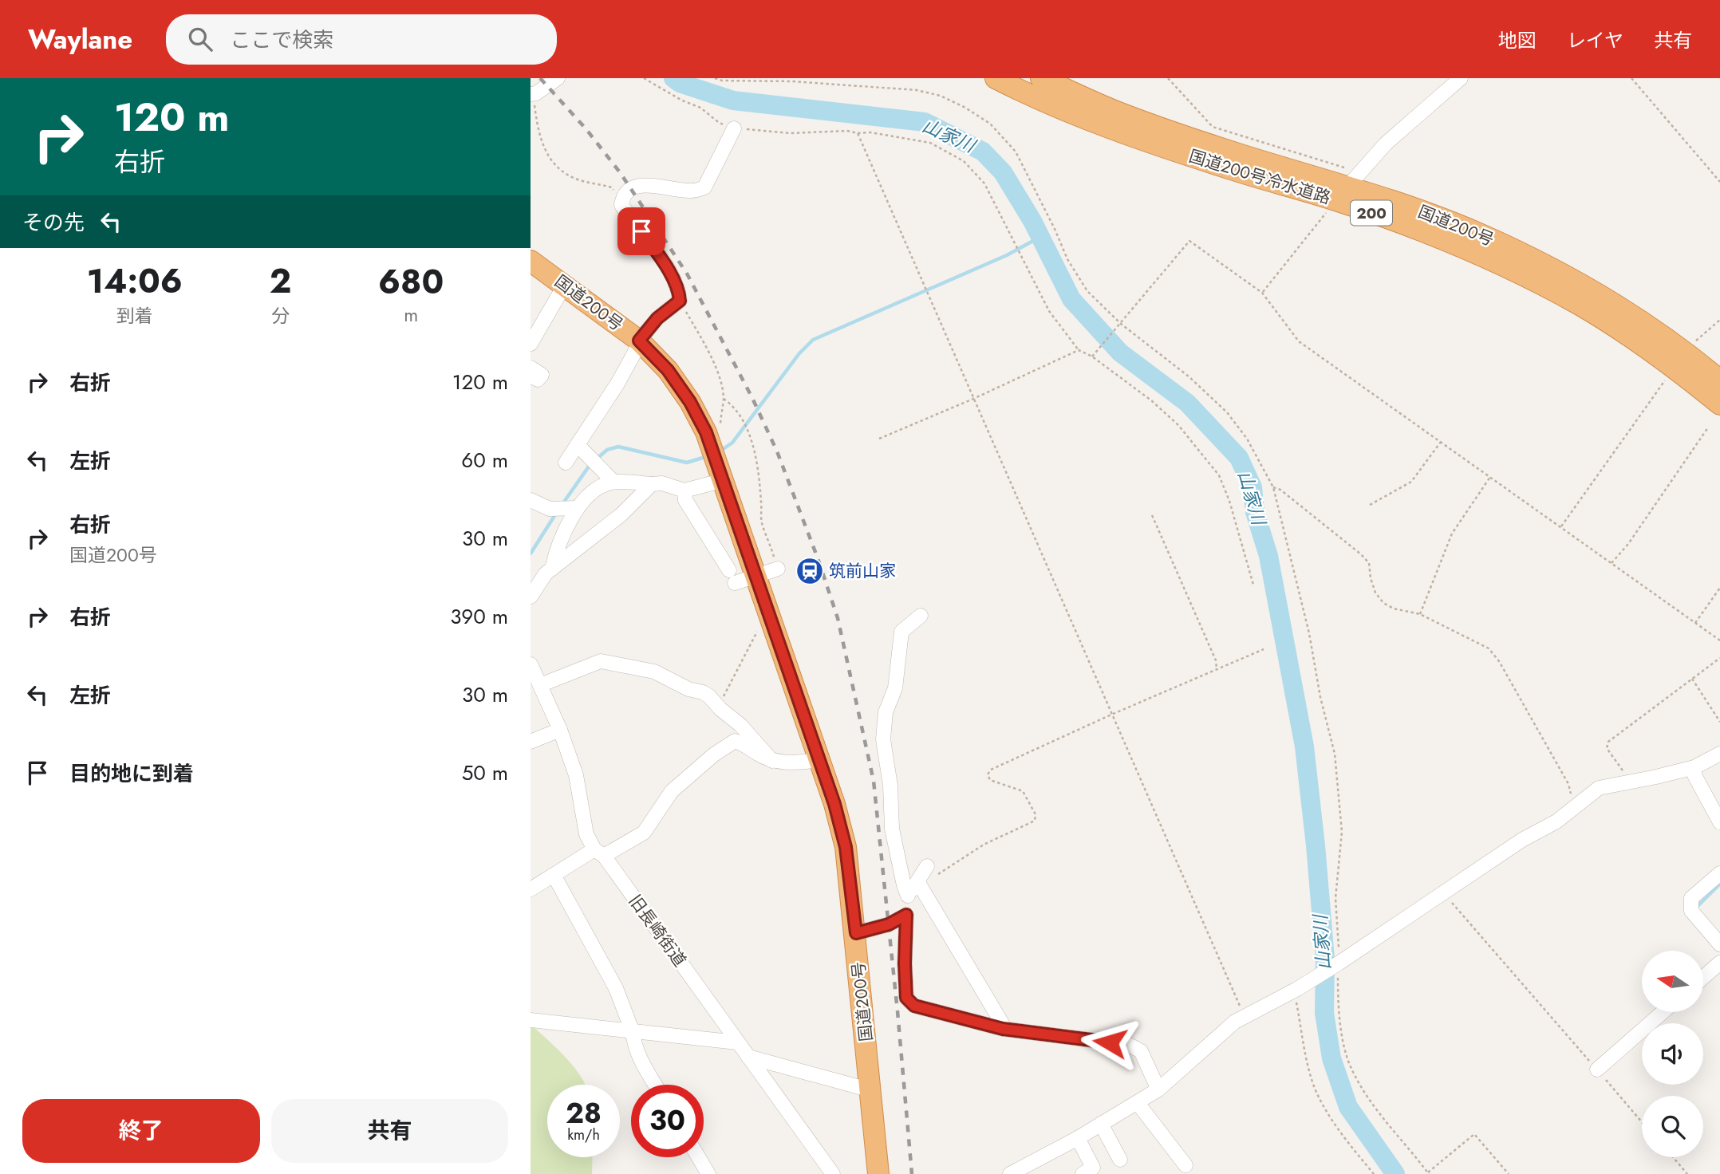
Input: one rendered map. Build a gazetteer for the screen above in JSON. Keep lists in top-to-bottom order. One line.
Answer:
{"streets":{"highway":["国道200号冷水道路","200","国道200号"],"street":["旧長崎街道"]},"crossings":[["国道200号冷水道路","国道200号"]],"water":["山家川"],"places":{"station":["筑前山家"]},"north":"left","page":{"header":"Waylane","search":"ここで検索","nav":["地図","レイヤ","共有"],"turn":["120 m","右折"],"then":"その先","eta":["14:06","到着","2","分","680","m"],"list":[{"name":"右折","value":"120 m"},{"name":"左折","value":"60 m"},{"name":"右折","note":"国道200号","value":"30 m"},{"name":"右折","value":"390 m"},{"name":"左折","value":"30 m"},{"name":"目的地に到着","value":"50 m"}],"speed":"28 km/h","limit":"30","buttons":["終了","共有"]}}
